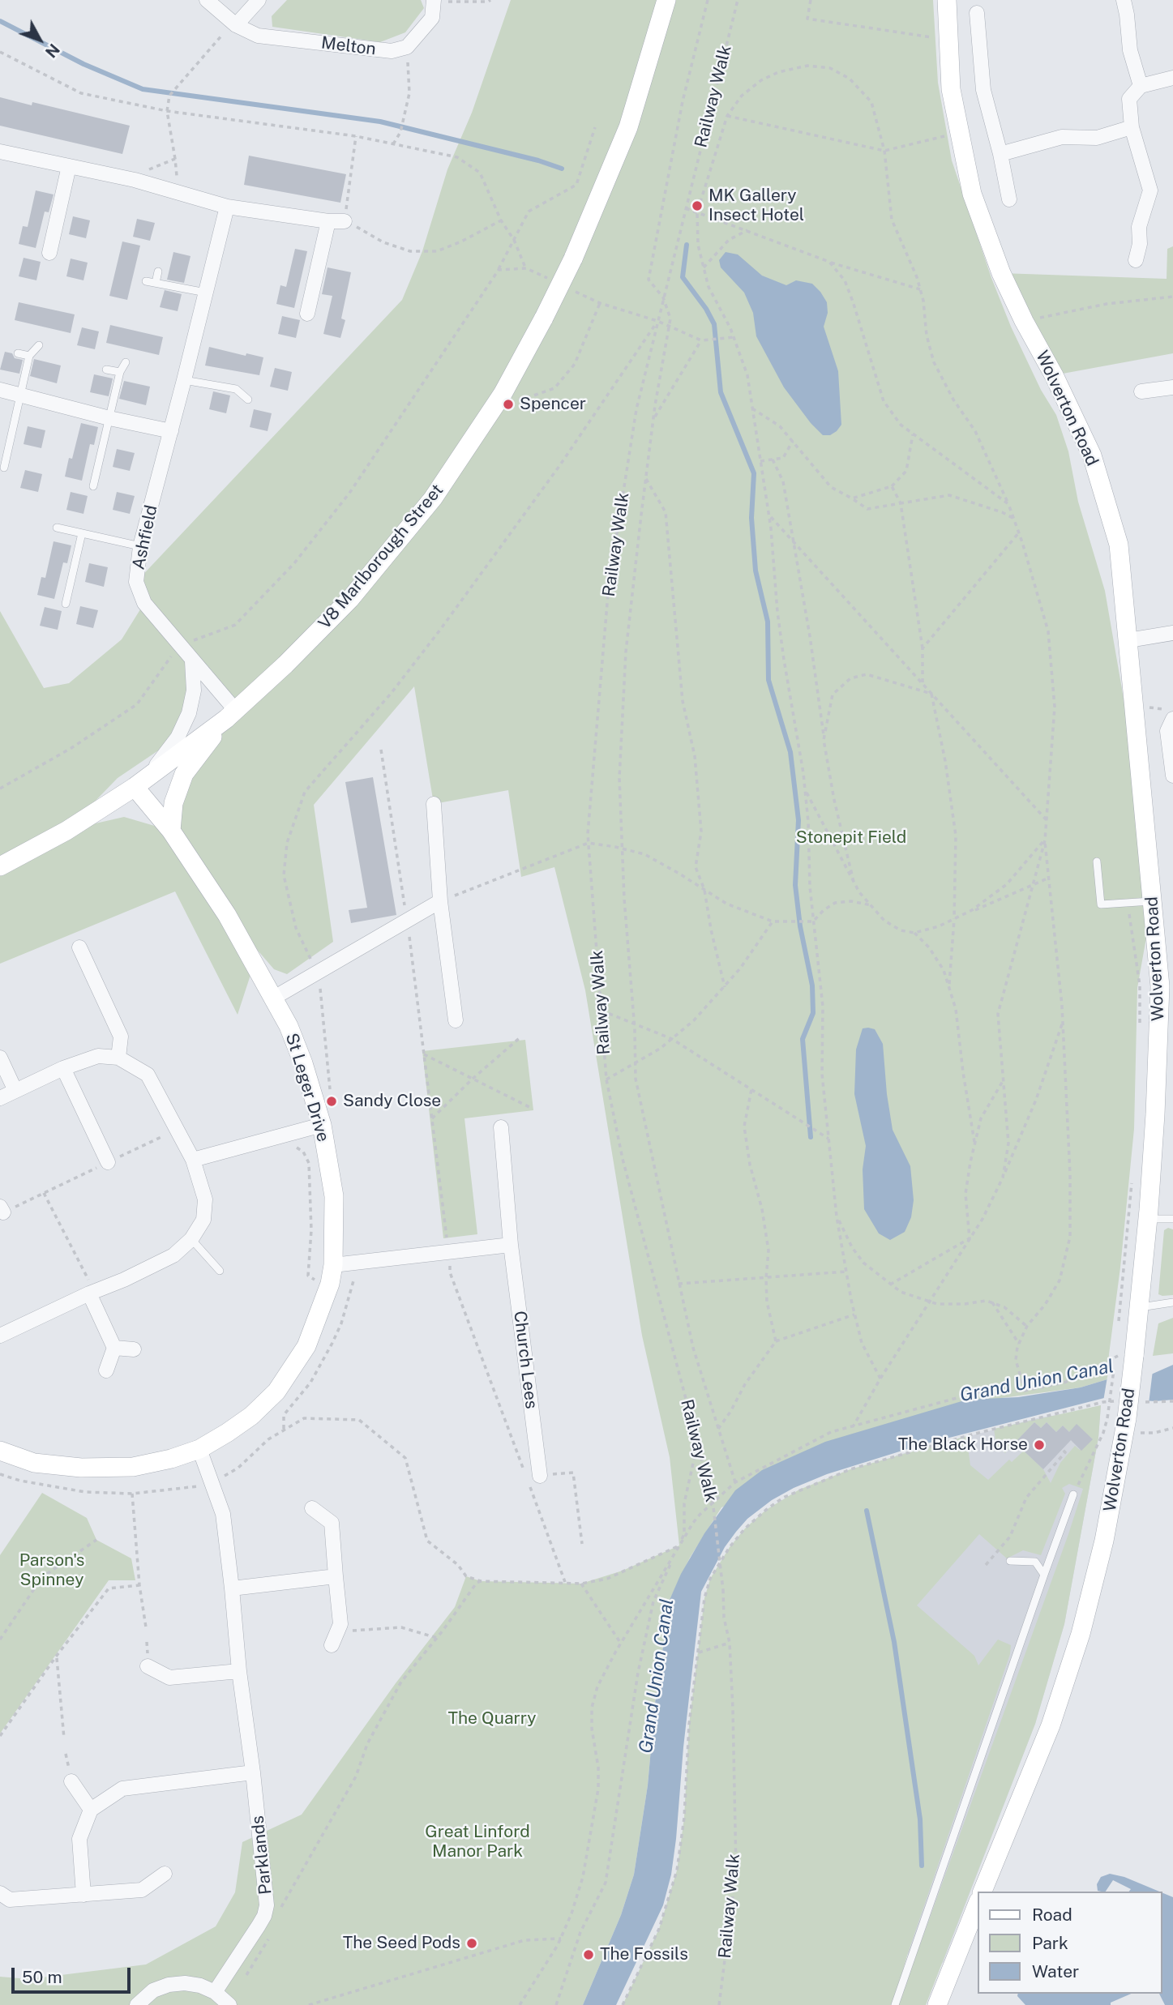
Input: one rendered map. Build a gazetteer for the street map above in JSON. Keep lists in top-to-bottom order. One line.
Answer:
{"streets":{"street":["Melton","Wolverton Road","Ashfield","V8 Marlborough Street","St Leger Drive","Church Lees","Parklands"],"path":["Railway Walk"]},"crossings":[["Ashfield","V8 Marlborough Street"],["V8 Marlborough Street","St Leger Drive"],["St Leger Drive","Parklands"]],"water":["Grand Union Canal"],"parks":["Stonepit Field","Parson's Spinney","The Quarry","Great Linford Manor Park"],"places":["MK Gallery Insect Hotel","Spencer","Sandy Close","The Black Horse","The Seed Pods","The Fossils"],"legend":["Road","Park","Water"],"scale_bar":"50 m","north":"bottom right"}
